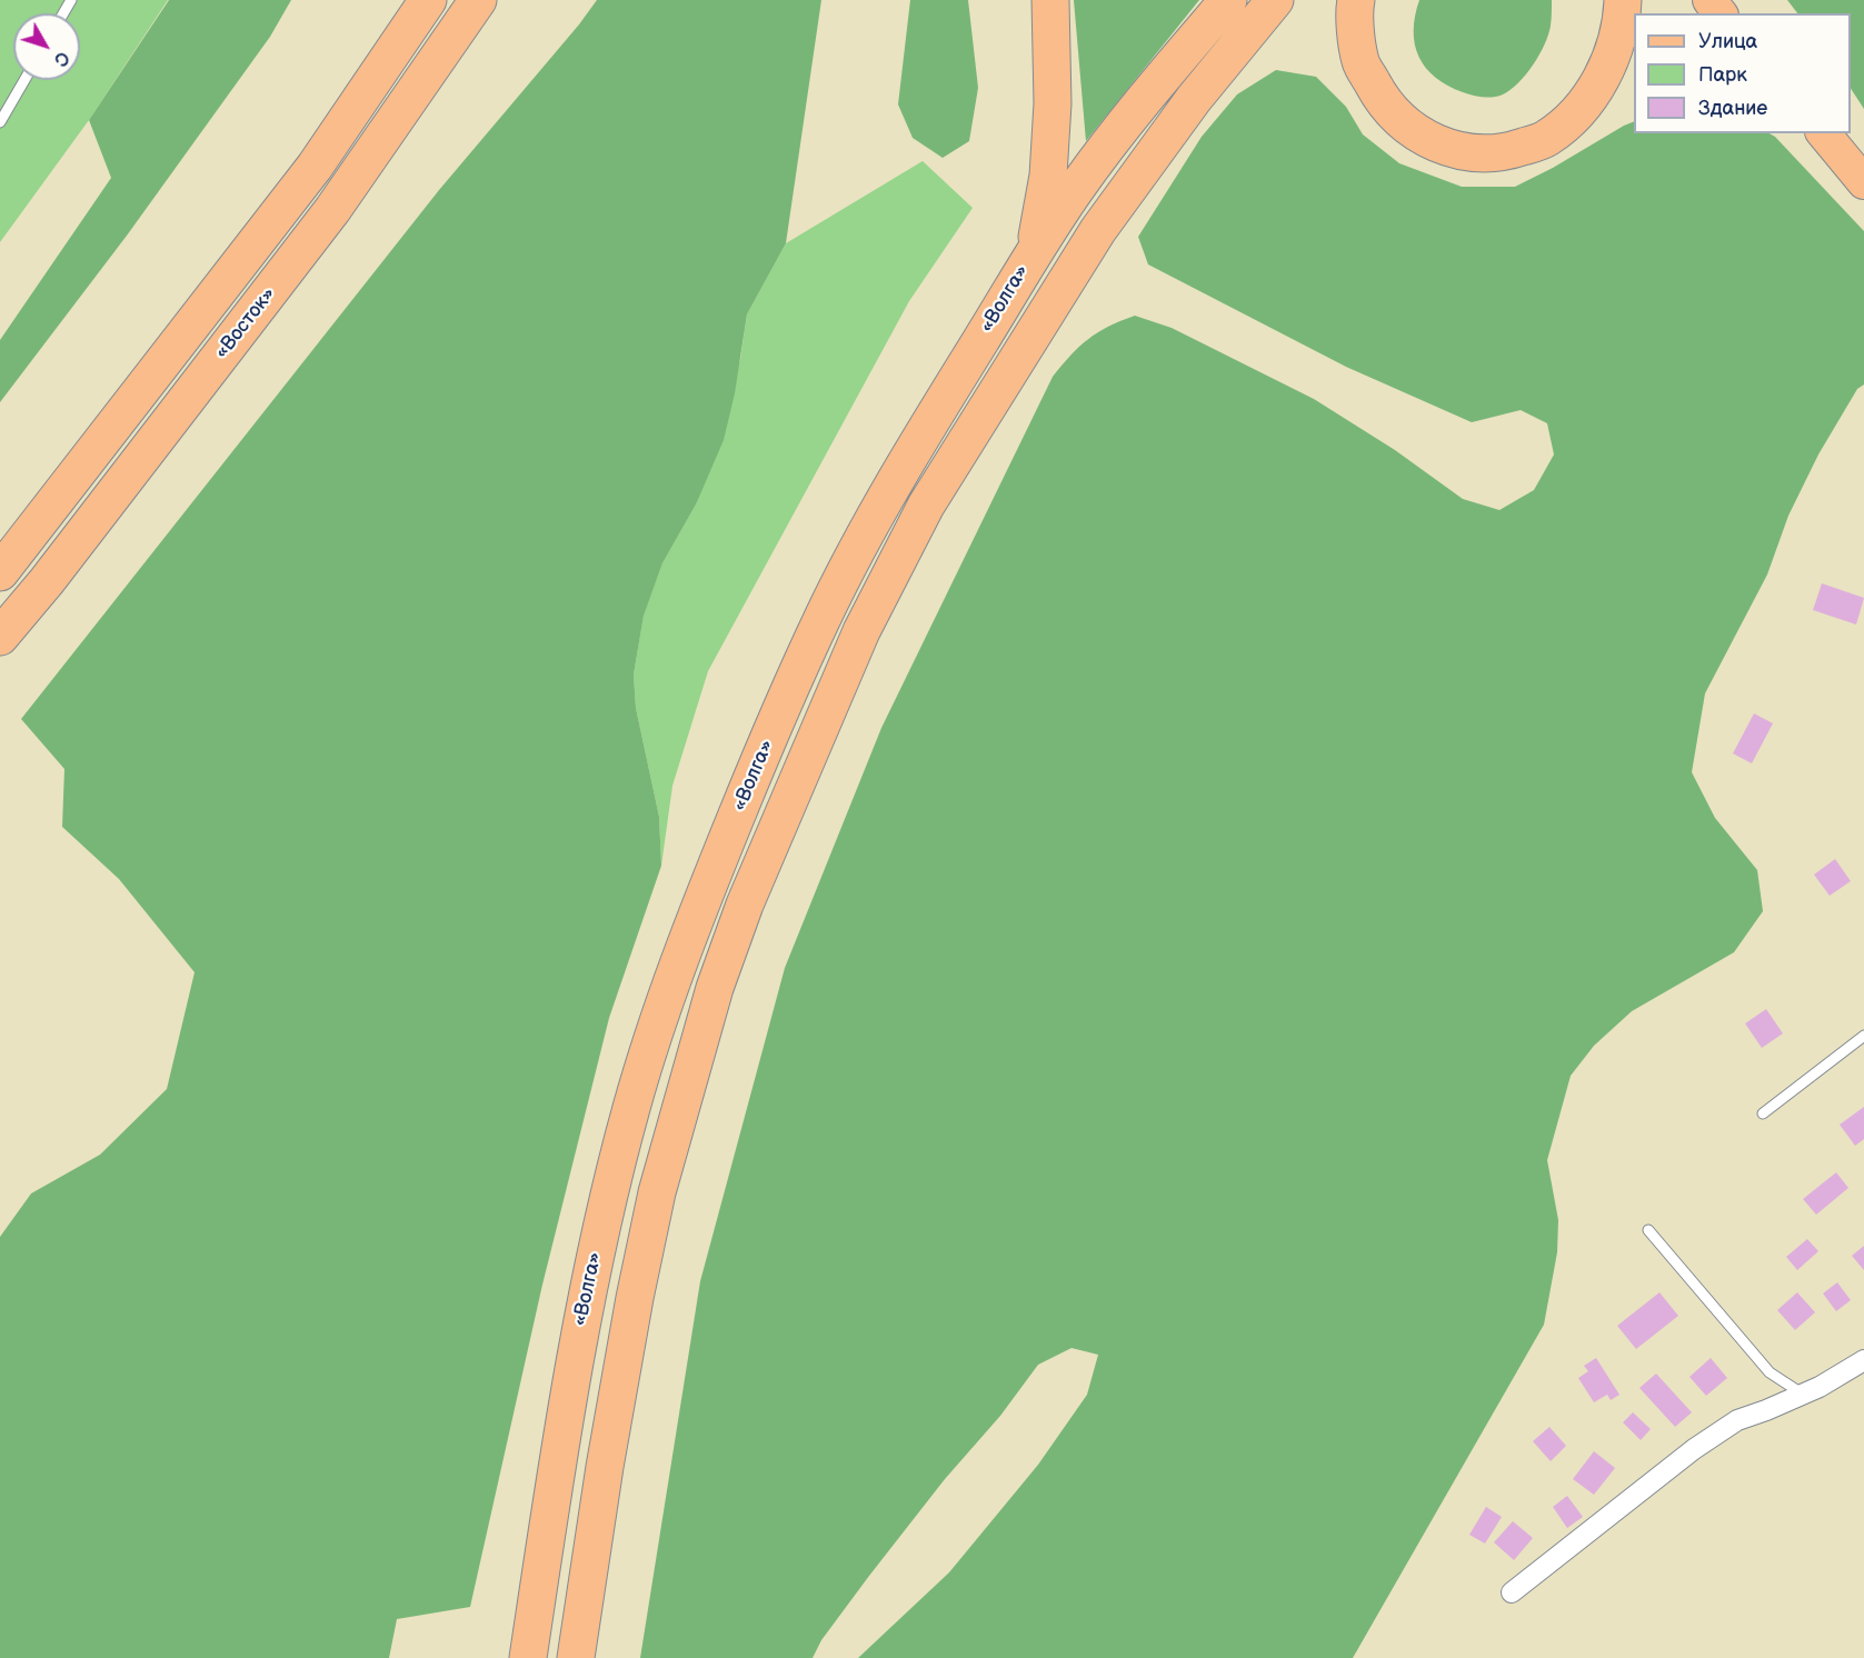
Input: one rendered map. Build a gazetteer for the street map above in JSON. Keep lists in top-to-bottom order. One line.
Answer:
{"streets":{"highway":["«Волга»","«Восток»"]},"legend":["Улица","Парк","Здание"],"north":"bottom right"}
